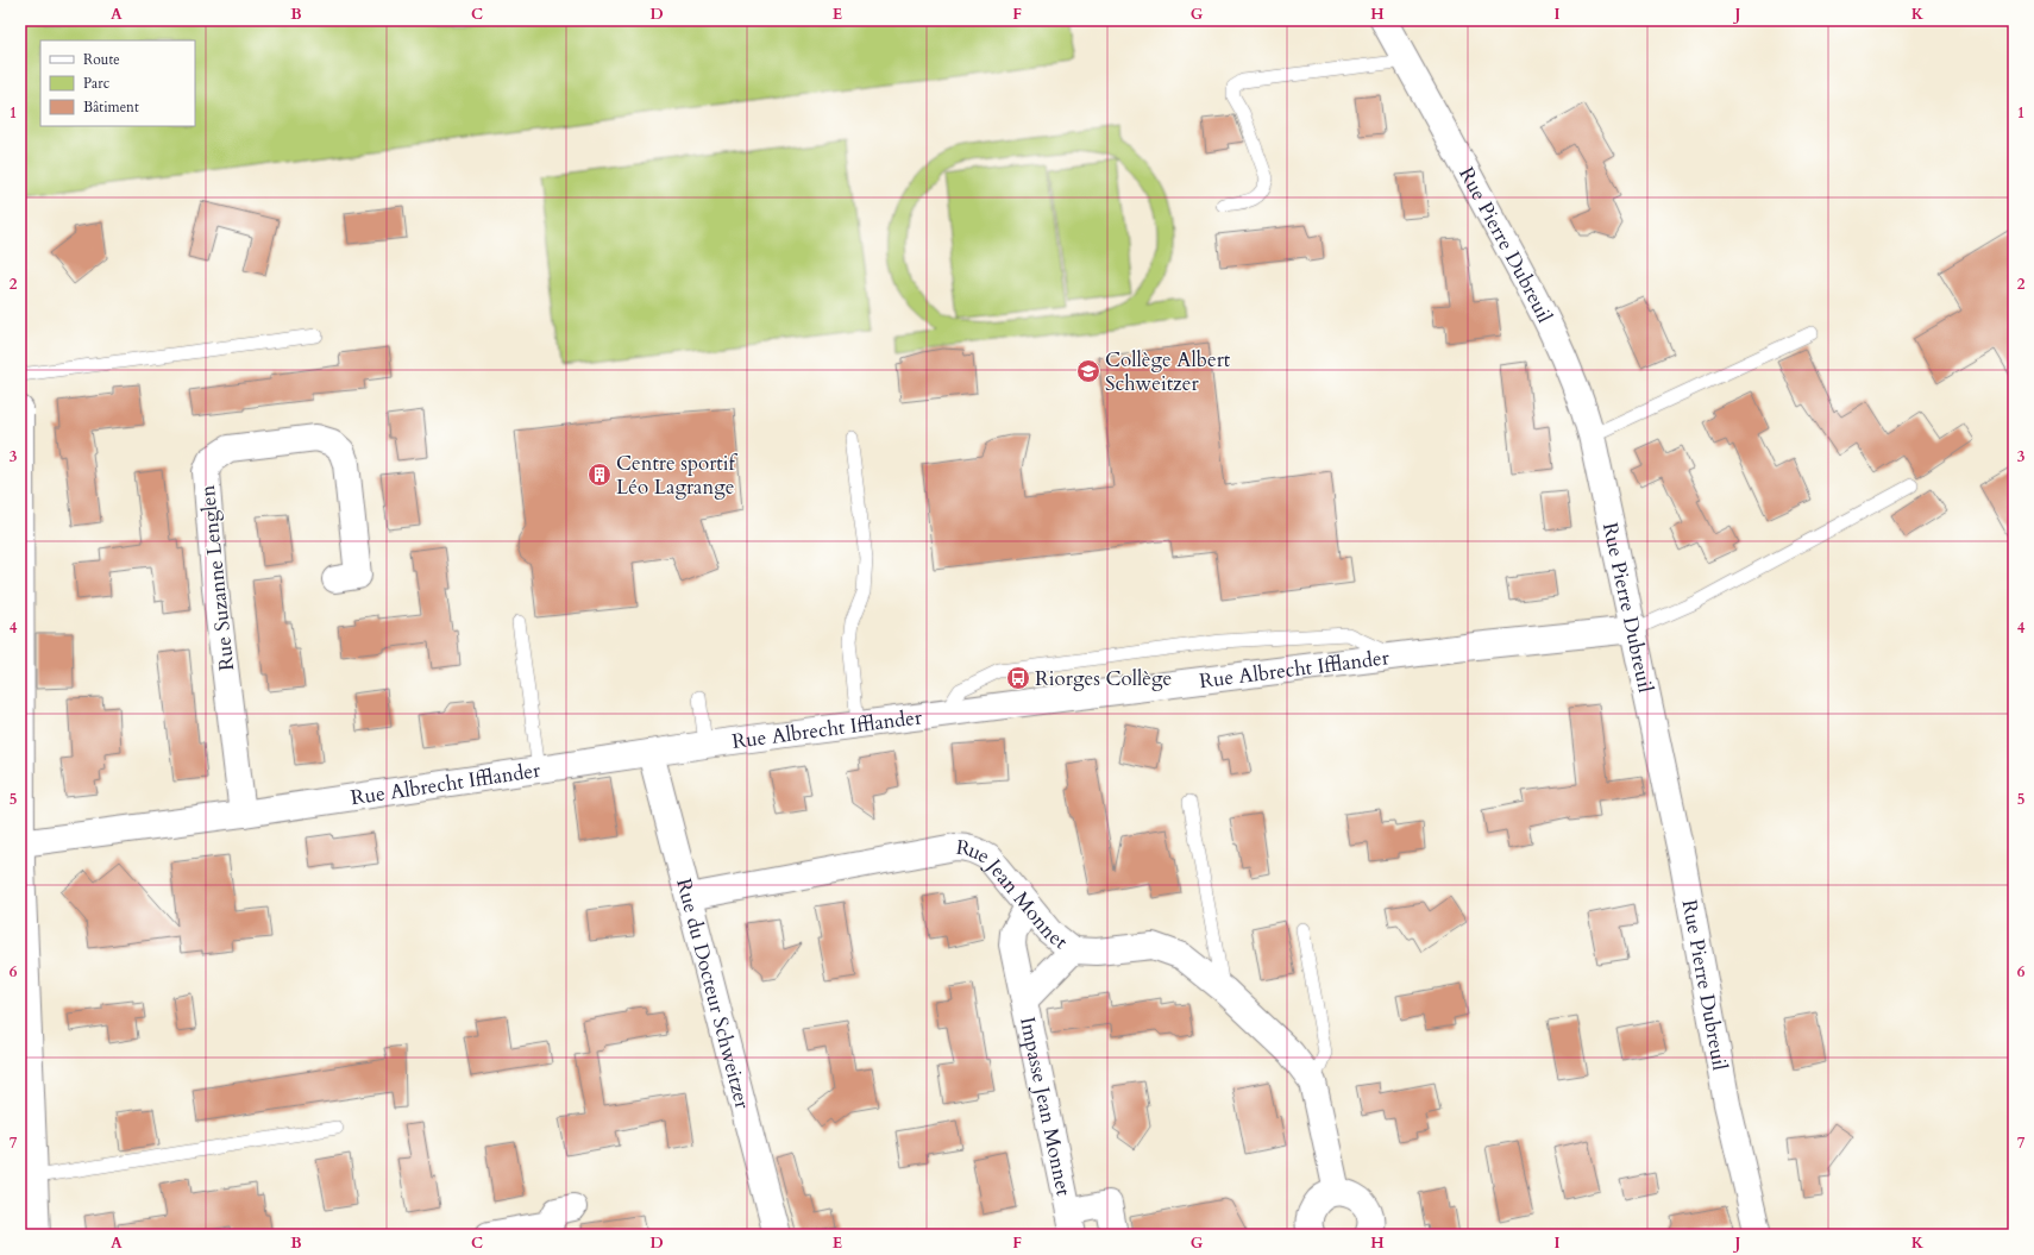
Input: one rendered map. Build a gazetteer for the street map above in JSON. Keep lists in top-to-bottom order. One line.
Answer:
{"streets":{"street":["Rue Pierre Dubreuil","Rue Suzanne Lenglen","Rue Albrecht Ifflander","Rue Jean Monnet","Rue du Docteur Schweitzer","Impasse Jean Monnet"]},"crossings":[["Rue Pierre Dubreuil","Rue Albrecht Ifflander"],["Rue Suzanne Lenglen","Rue Albrecht Ifflander"],["Rue Albrecht Ifflander","Rue du Docteur Schweitzer"],["Rue Jean Monnet","Rue du Docteur Schweitzer"],["Rue Jean Monnet","Impasse Jean Monnet"]],"places":{"school or university":["Collège Albert Schweitzer"],"building":["Centre sportif Léo Lagrange"],"bus stop":["Riorges Collège"]},"legend":["Route","Parc","Bâtiment"],"grid":{"columns":["A","B","C","D","E","F","G","H","I","J","K"],"rows":["1","2","3","4","5","6","7"]}}
